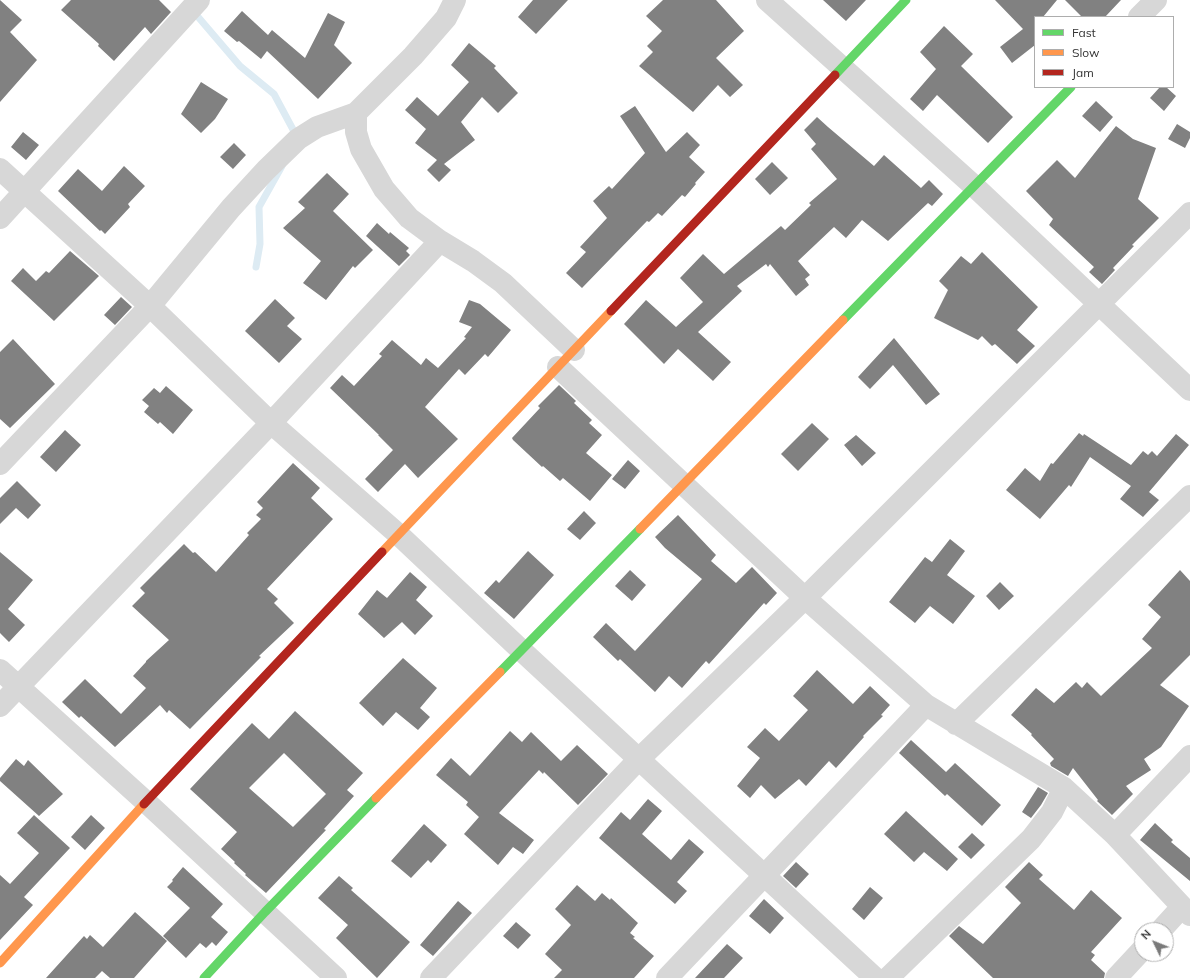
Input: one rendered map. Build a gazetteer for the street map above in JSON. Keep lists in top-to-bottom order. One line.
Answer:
{"legend":["Fast","Slow","Jam"],"north":"top left"}
